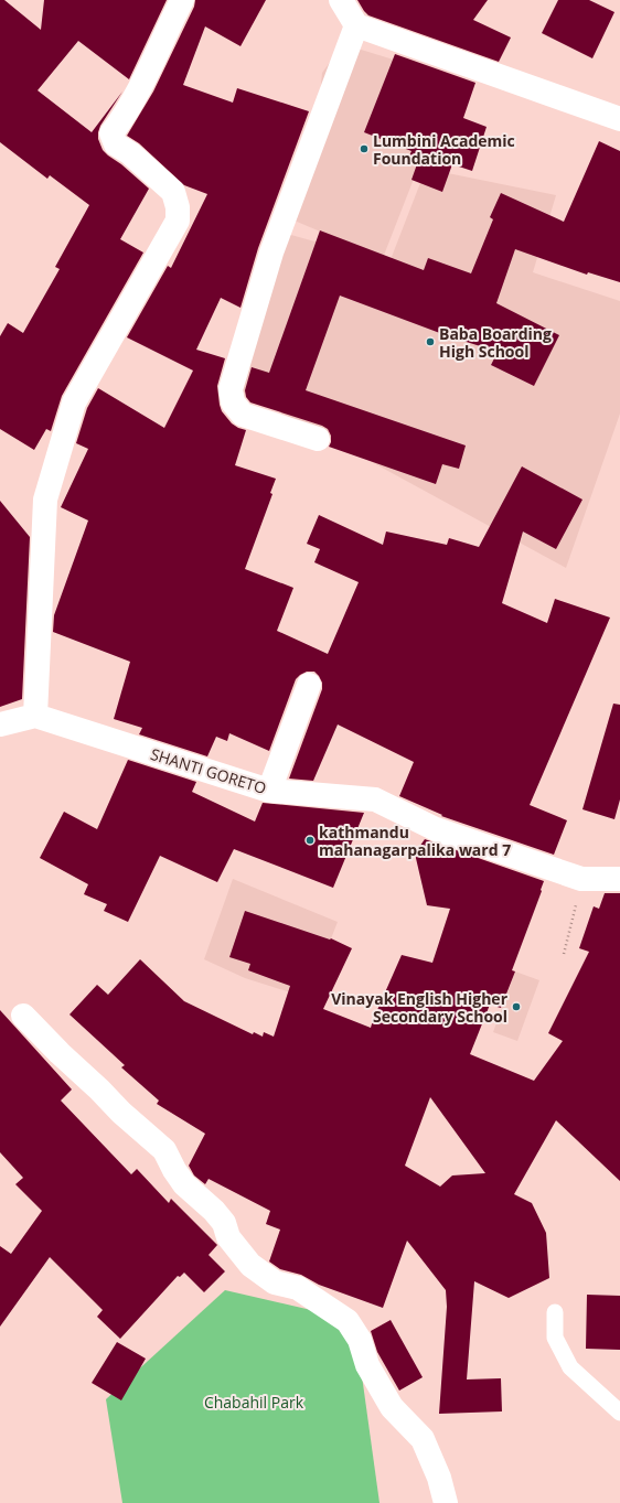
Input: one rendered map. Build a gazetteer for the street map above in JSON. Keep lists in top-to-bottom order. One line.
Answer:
{"streets":{"street":["SHANTI GORETO"]},"parks":["Chabahil Park"],"places":["Lumbini Academic Foundation","Baba Boarding High School","kathmandu mahanagarpalika ward 7","Vinayak English Higher Secondary School"]}
